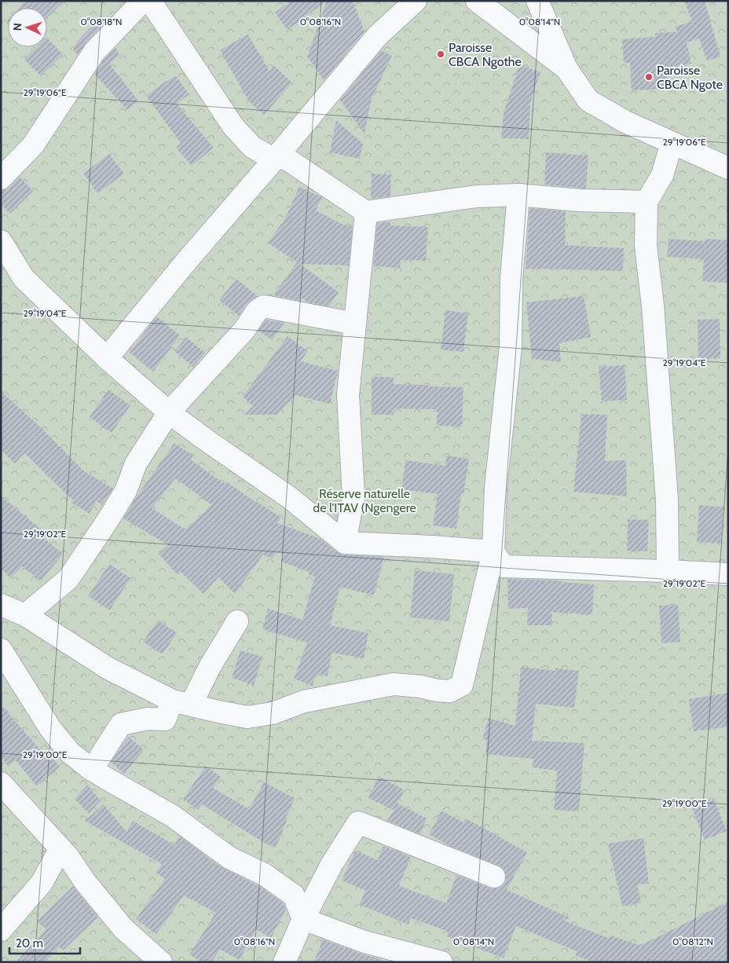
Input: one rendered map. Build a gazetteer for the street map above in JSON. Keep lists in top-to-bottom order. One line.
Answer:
{"parks":["Réserve naturelle de l'ITAV (Ngengere"],"places":["Paroisse CBCA Ngothe","Paroisse CBCA Ngote"],"scale_bar":"20 m","north":"left","coordinates":["0°08'18\"N","0°08'16\"N","0°08'14\"N","29°19'06\"E","29°19'04\"E","29°19'02\"E","29°19'00\"E","0°08'12\"N"]}
